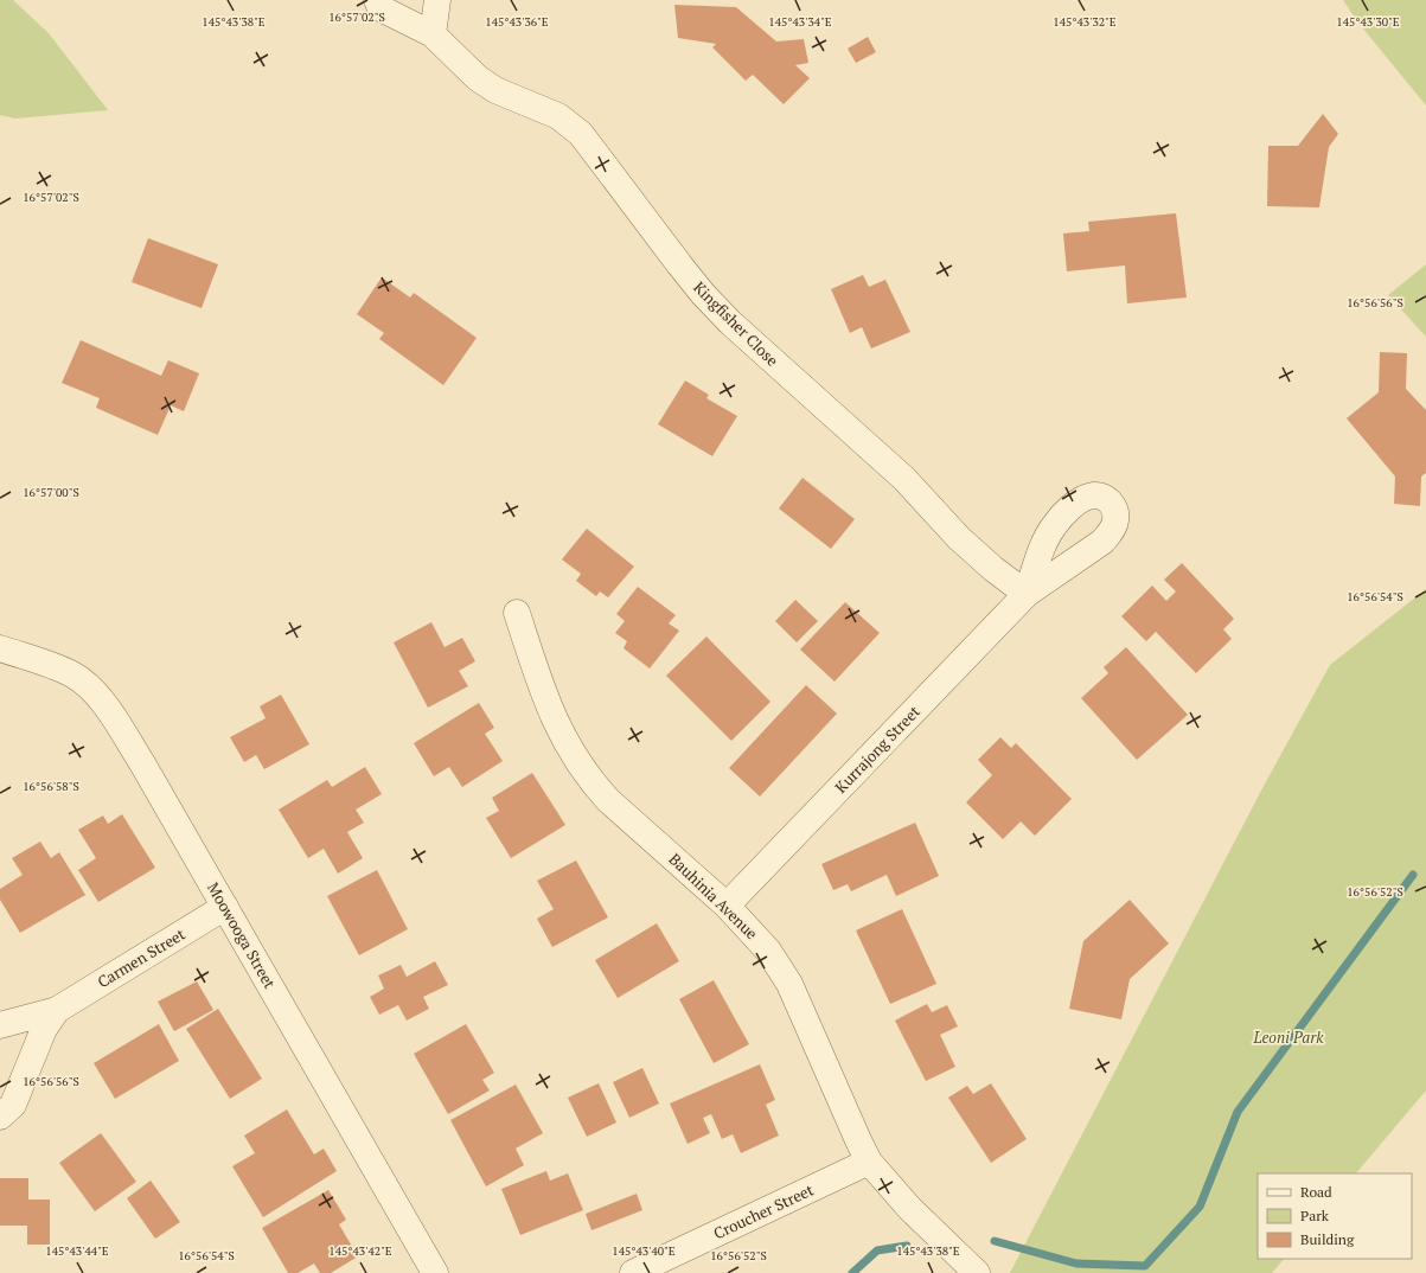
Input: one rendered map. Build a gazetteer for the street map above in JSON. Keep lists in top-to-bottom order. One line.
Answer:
{"streets":{"street":["Kingfisher Close","Kurrajong Street","Bauhinia Avenue","Moowooga Street","Carmen Street","Croucher Street"]},"crossings":[["Kingfisher Close","Kurrajong Street"],["Kurrajong Street","Bauhinia Avenue"],["Bauhinia Avenue","Croucher Street"],["Moowooga Street","Carmen Street"]],"parks":["Leoni Park"],"legend":["Road","Park","Building"],"coordinates":["16°57'02\"S","145°43'38\"E","145°43'36\"E","145°43'34\"E","145°43'32\"E","145°43'30\"E","16°56'56\"S","16°57'00\"S","16°56'54\"S","16°56'58\"S","16°56'52\"S","145°43'44\"E","145°43'42\"E","145°43'40\"E"]}
